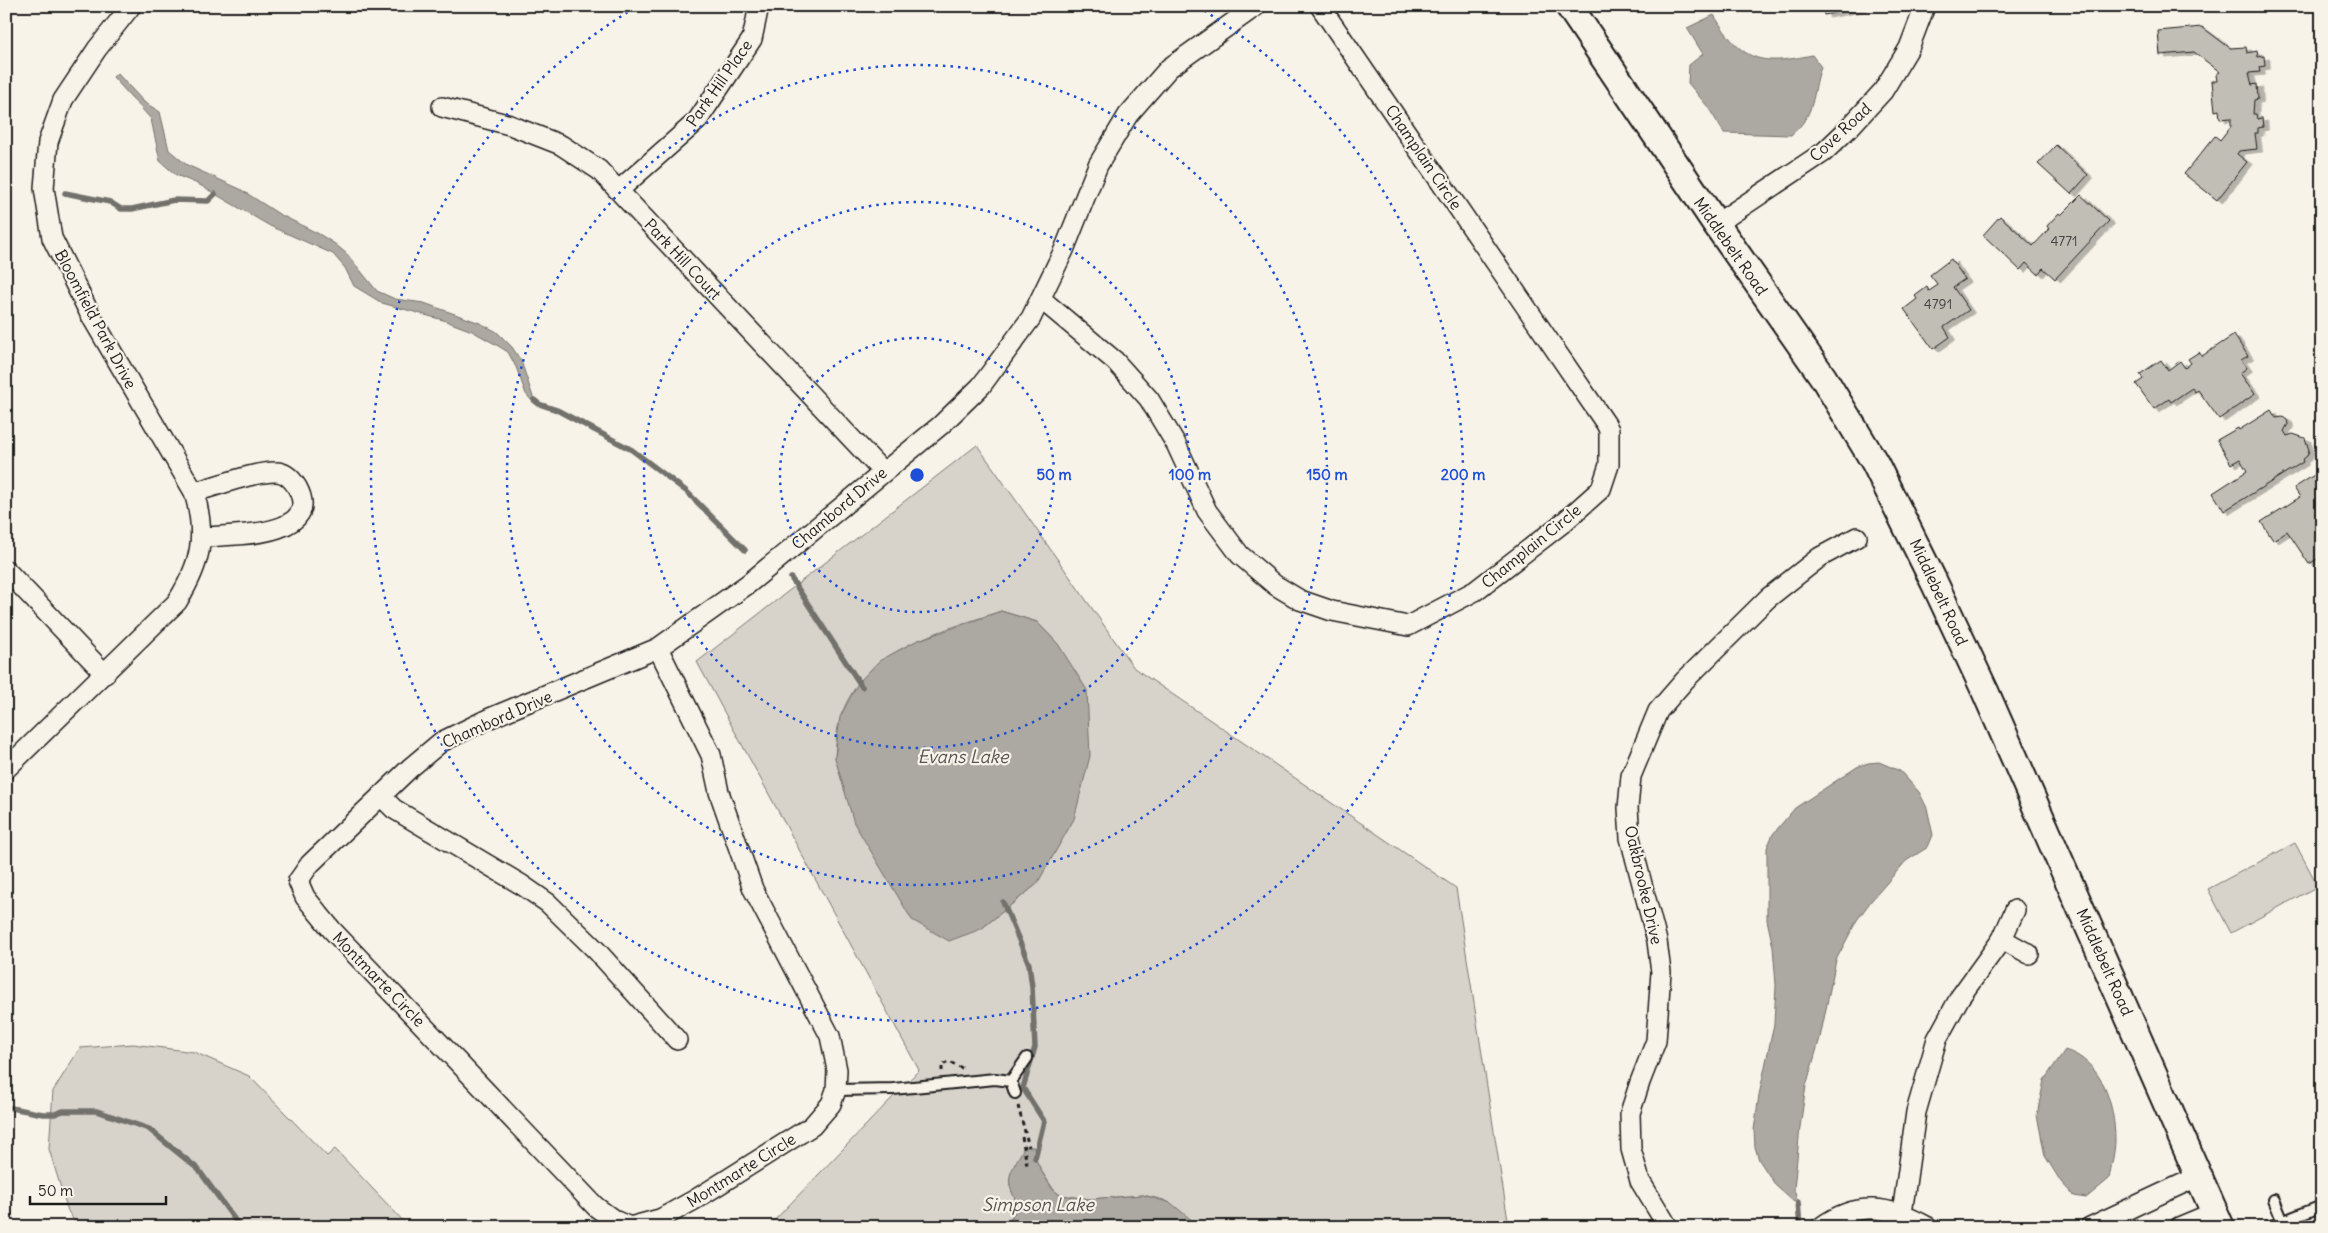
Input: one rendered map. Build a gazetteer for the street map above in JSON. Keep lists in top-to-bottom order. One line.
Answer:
{"streets":{"street":["Park Hill Place","Cove Road","Champlain Circle","Middlebelt Road","Park Hill Court","Bloomfield Park Drive","Chambord Drive","Oakbrooke Drive","Montmarte Circle"]},"crossings":[["Park Hill Place","Park Hill Court"],["Cove Road","Middlebelt Road"],["Champlain Circle","Chambord Drive"],["Park Hill Court","Chambord Drive"],["Chambord Drive","Montmarte Circle"]],"water":["Evans Lake","Simpson Lake"],"house_numbers":["4771","4791"],"scale_bar":"50 m","rings":["50 m","100 m","150 m","200 m"]}
